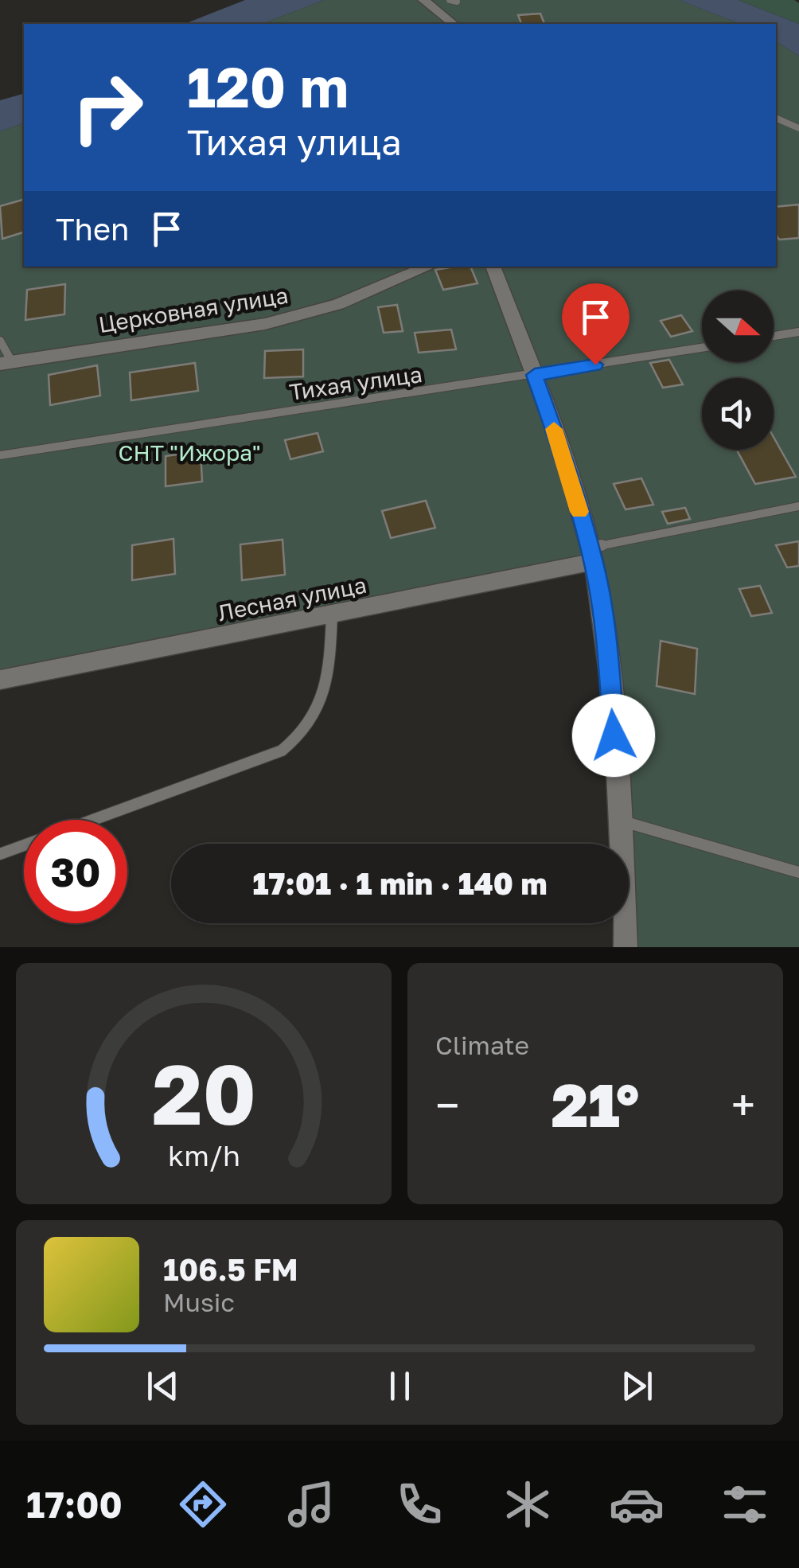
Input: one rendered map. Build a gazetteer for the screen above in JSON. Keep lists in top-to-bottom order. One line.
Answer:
{"streets":{"street":["Церковная улица","Лесная улица"],"lane":["Тихая улица"]},"parks":["СНТ \"Ижора\""],"north":"right","page":{"turn":["120 m","Тихая улица"],"then":"Then","limit":"30","trip":"17:01 · 1 min · 140 m","tile":"Climate","heat":["−","21°","+"],"song":["106.5 FM","Music"],"tabs":"17:00","gauge":["20","km/h"]}}
